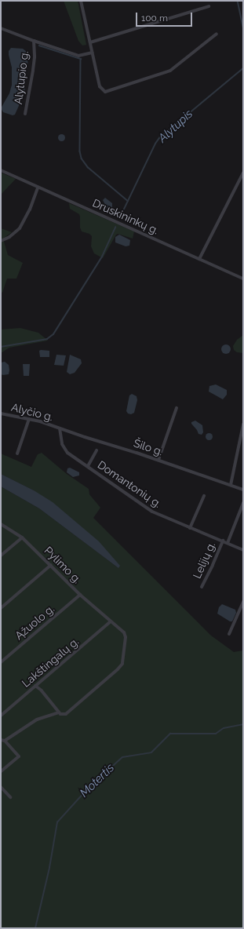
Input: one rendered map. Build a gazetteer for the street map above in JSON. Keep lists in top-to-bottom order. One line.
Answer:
{"streets":{"street":["Alytupio g.","Druskininkų g.","Alyčio g.","Šilo g.","Domantonių g.","Lelijų g.","Pylimo g.","Ąžuolo g.","Lakštingalų g."]},"crossings":[["Alyčio g.","Šilo g."],["Alyčio g.","Domantonių g."],["Šilo g.","Domantonių g."],["Domantonių g.","Lelijų g."],["Pylimo g.","Ąžuolo g."],["Pylimo g.","Lakštingalų g."]],"water":["Alytupis","Motertis"],"scale_bar":"100 m"}
